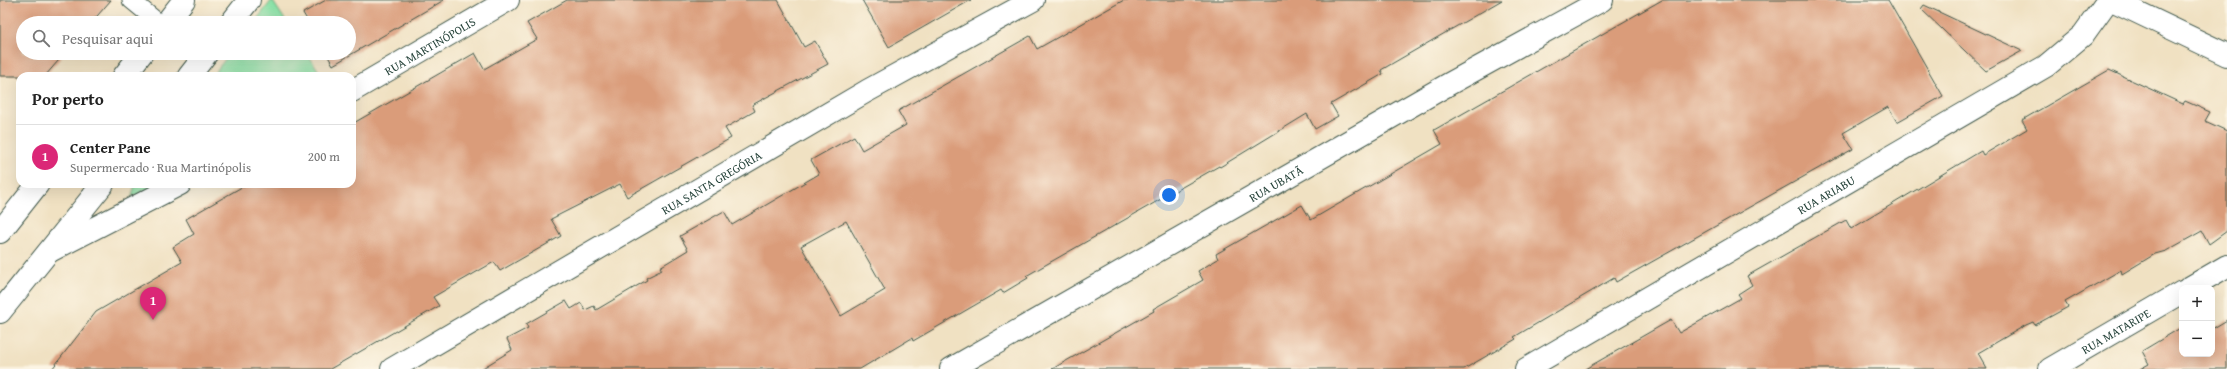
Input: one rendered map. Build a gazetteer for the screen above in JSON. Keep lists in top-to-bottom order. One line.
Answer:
{"streets":{"street":["RUA MARTINÓPOLIS","RUA SANTA GREGÓRIA","RUA UBATÃ","RUA ARIABU","RUA MATARIPE"]},"page":{"search":"Pesquisar aqui","heading":"Por perto","list":[{"mark":"1","name":"Center Pane","note":"Supermercado · Rua Martinópolis","value":"200 m"}],"map_buttons":["+","−"],"pins":"1"}}
